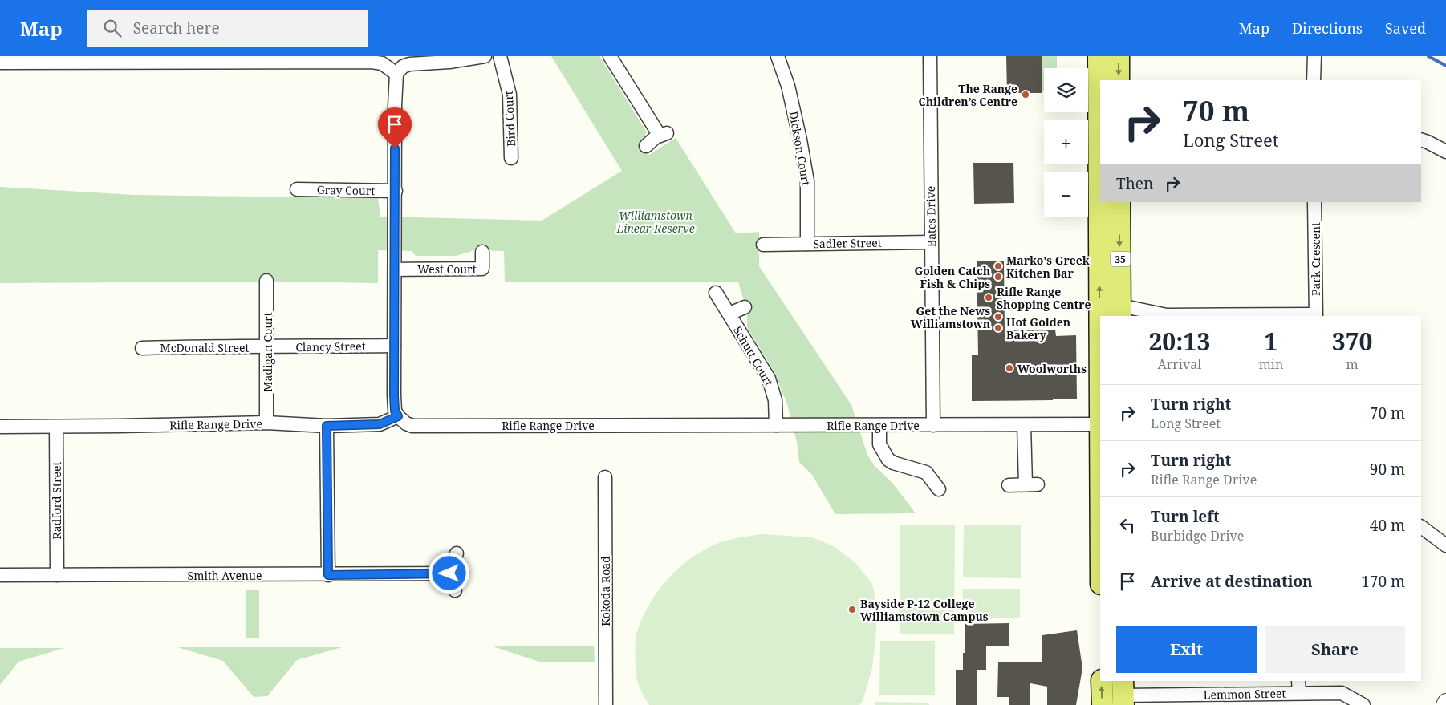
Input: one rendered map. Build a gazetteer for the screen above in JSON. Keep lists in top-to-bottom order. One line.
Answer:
{"streets":{"main road":["35"],"street":["Bird Court","Dickson Court","Gray Court","Bates Drive","Sadler Street","Park Crescent","West Court","Clancy Street","McDonald Street","Madigan Court","Schutt Court","Rifle Range Drive","Radford Street","Smith Avenue","Kokoda Road","Lemmon Street"]},"crossings":[["Dickson Court","Sadler Street"],["Bates Drive","Sadler Street"],["Bates Drive","Rifle Range Drive"],["Clancy Street","McDonald Street"],["Clancy Street","Madigan Court"],["McDonald Street","Madigan Court"],["Madigan Court","Rifle Range Drive"],["Schutt Court","Rifle Range Drive"],["Rifle Range Drive","Radford Street"],["Radford Street","Smith Avenue"]],"parks":["Williamstown Linear Reserve"],"places":["The Range Children’s Centre","Marko's Greek Kitchen Bar","Golden Catch Fish & Chips","Rifle Range Shopping Centre","Get the News Williamstown","Hot Golden Bakery","Woolworths","Bayside P-12 College Williamstown Campus"],"page":{"header":"Map","search":"Search here","nav":["Map","Directions","Saved"],"map_buttons":["+","−"],"turn":["70 m","Long Street"],"then":"Then","eta":["20:13","Arrival","1","min","370","m"],"list":[{"name":"Turn right","note":"Long Street","value":"70 m"},{"name":"Turn right","note":"Rifle Range Drive","value":"90 m"},{"name":"Turn left","note":"Burbidge Drive","value":"40 m"},{"name":"Arrive at destination","value":"170 m"}],"buttons":["Exit","Share"]}}
